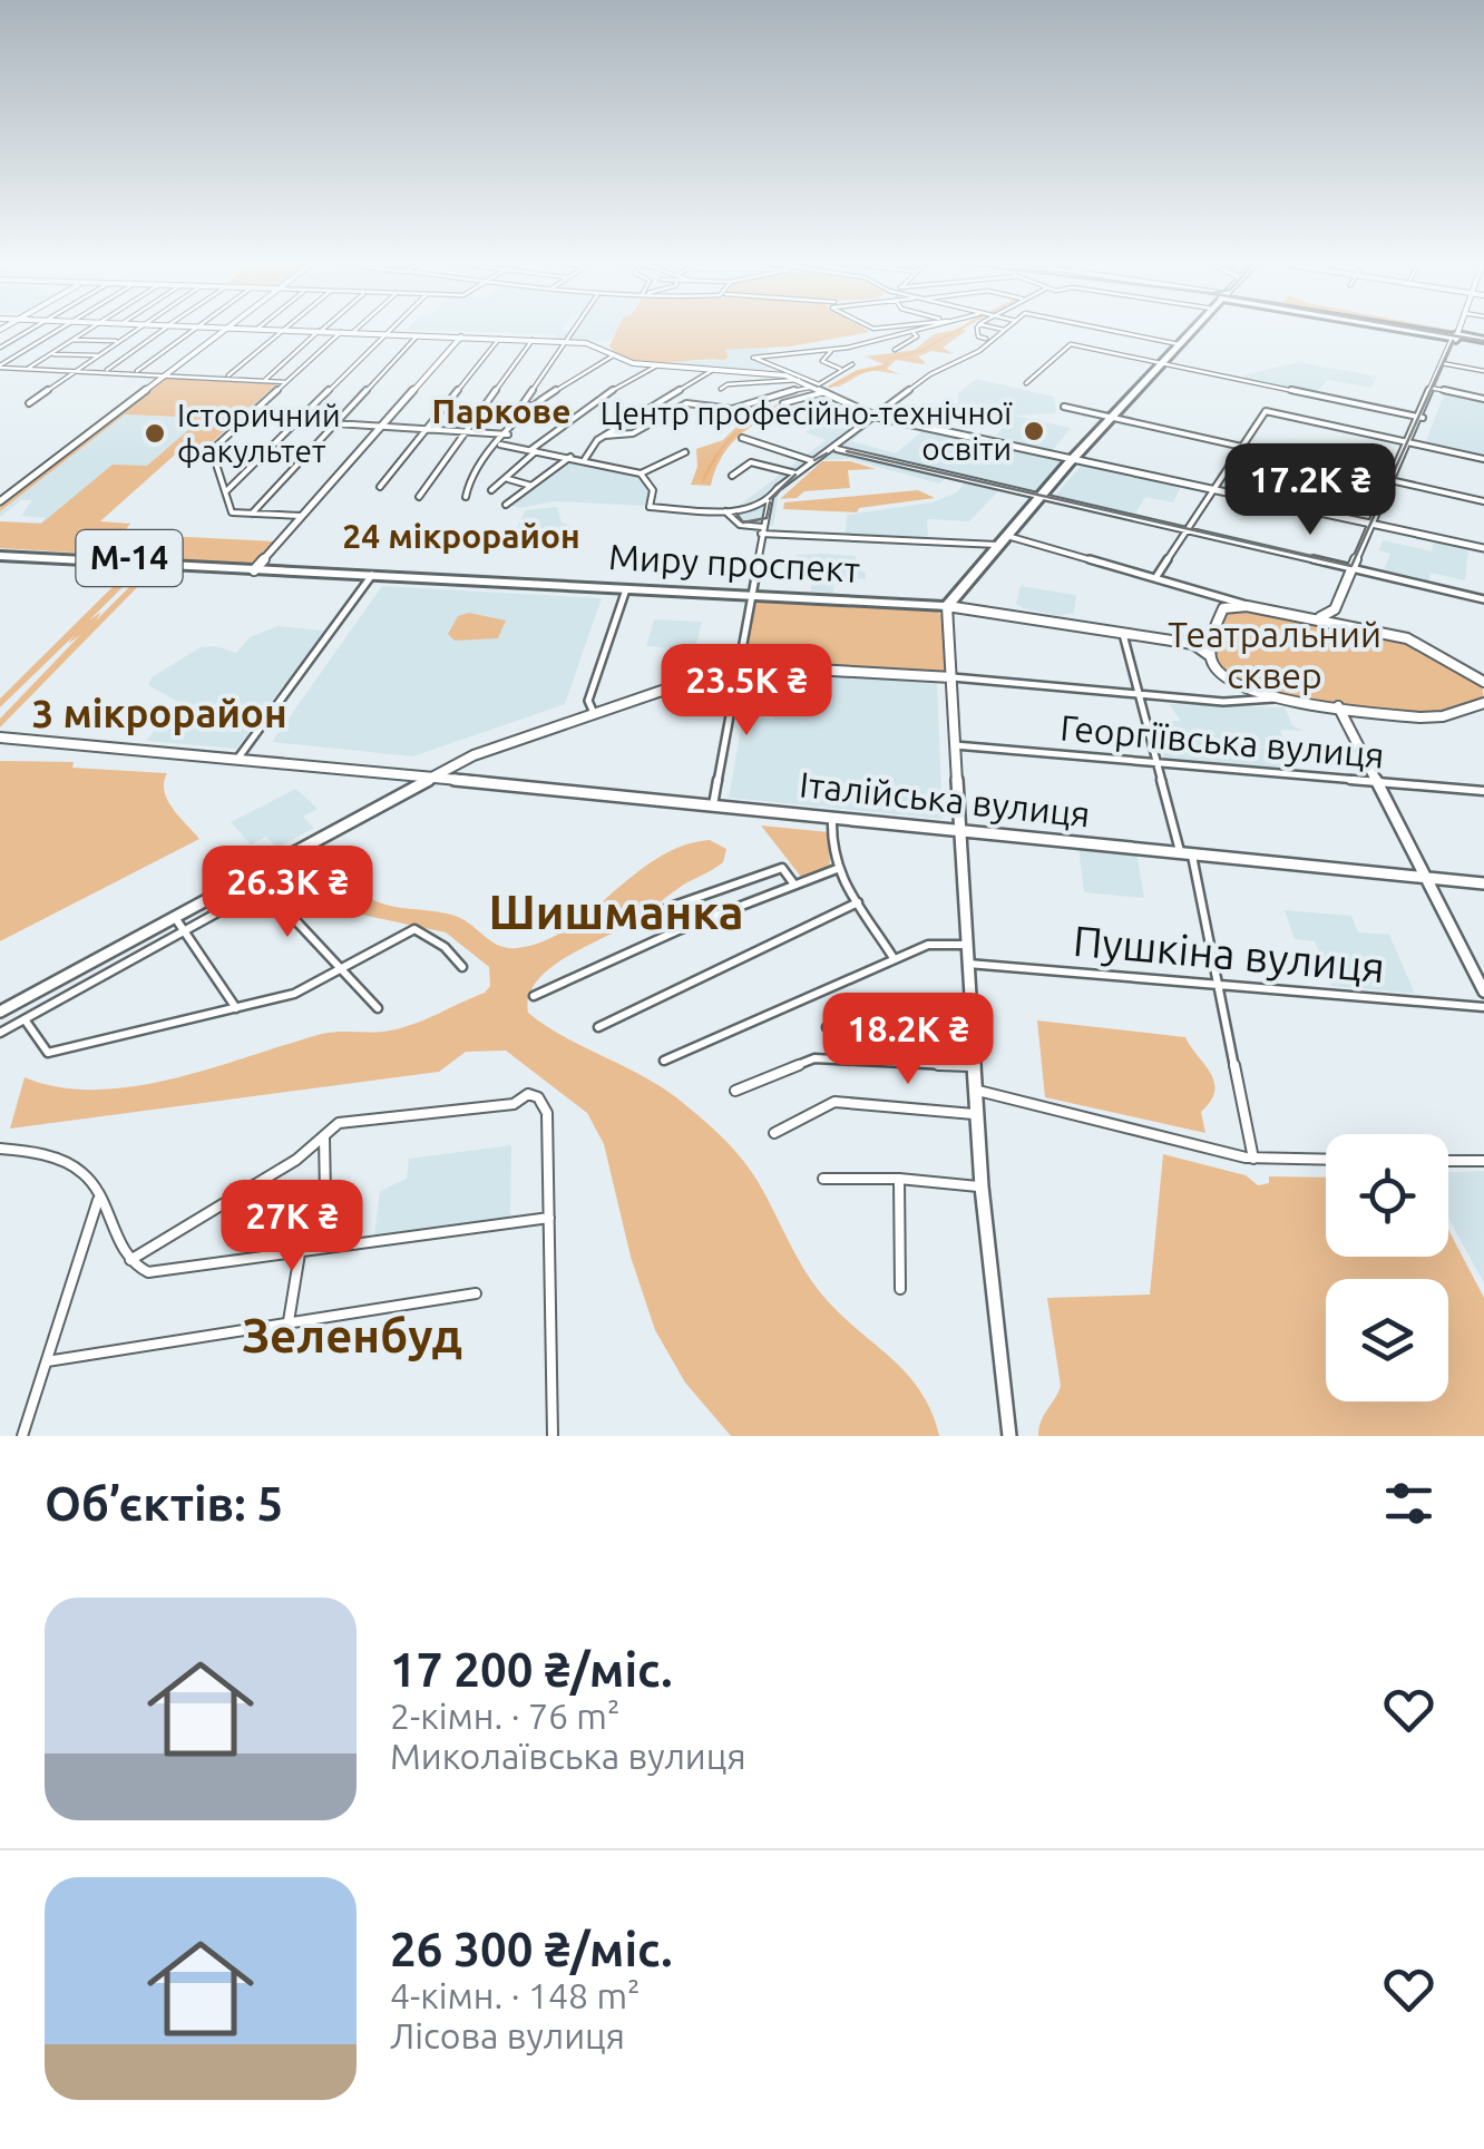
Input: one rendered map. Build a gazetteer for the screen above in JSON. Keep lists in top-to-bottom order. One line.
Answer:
{"streets":{"highway":["М-14","Миру проспект"],"main road":["Італійська вулиця"],"street":["Георгіївська вулиця","Пушкіна вулиця"]},"districts":["Паркове","24 мікрорайон","3 мікрорайон","Шишманка","Зеленбуд"],"parks":["Театральний сквер"],"places":["Центр професійно-технічної освіти","Історичний факультет"],"page":{"price":["17.2K ₴","23.5K ₴","26.3K ₴","18.2K ₴","27K ₴"],"heading":"Об’єктів: 5","list":[{"name":"17 200 ₴/міс.","note":"2-кімн. · 76 m² · Миколаївська вулиця"},{"name":"26 300 ₴/міс.","note":"4-кімн. · 148 m² · Лісова вулиця"}]}}
